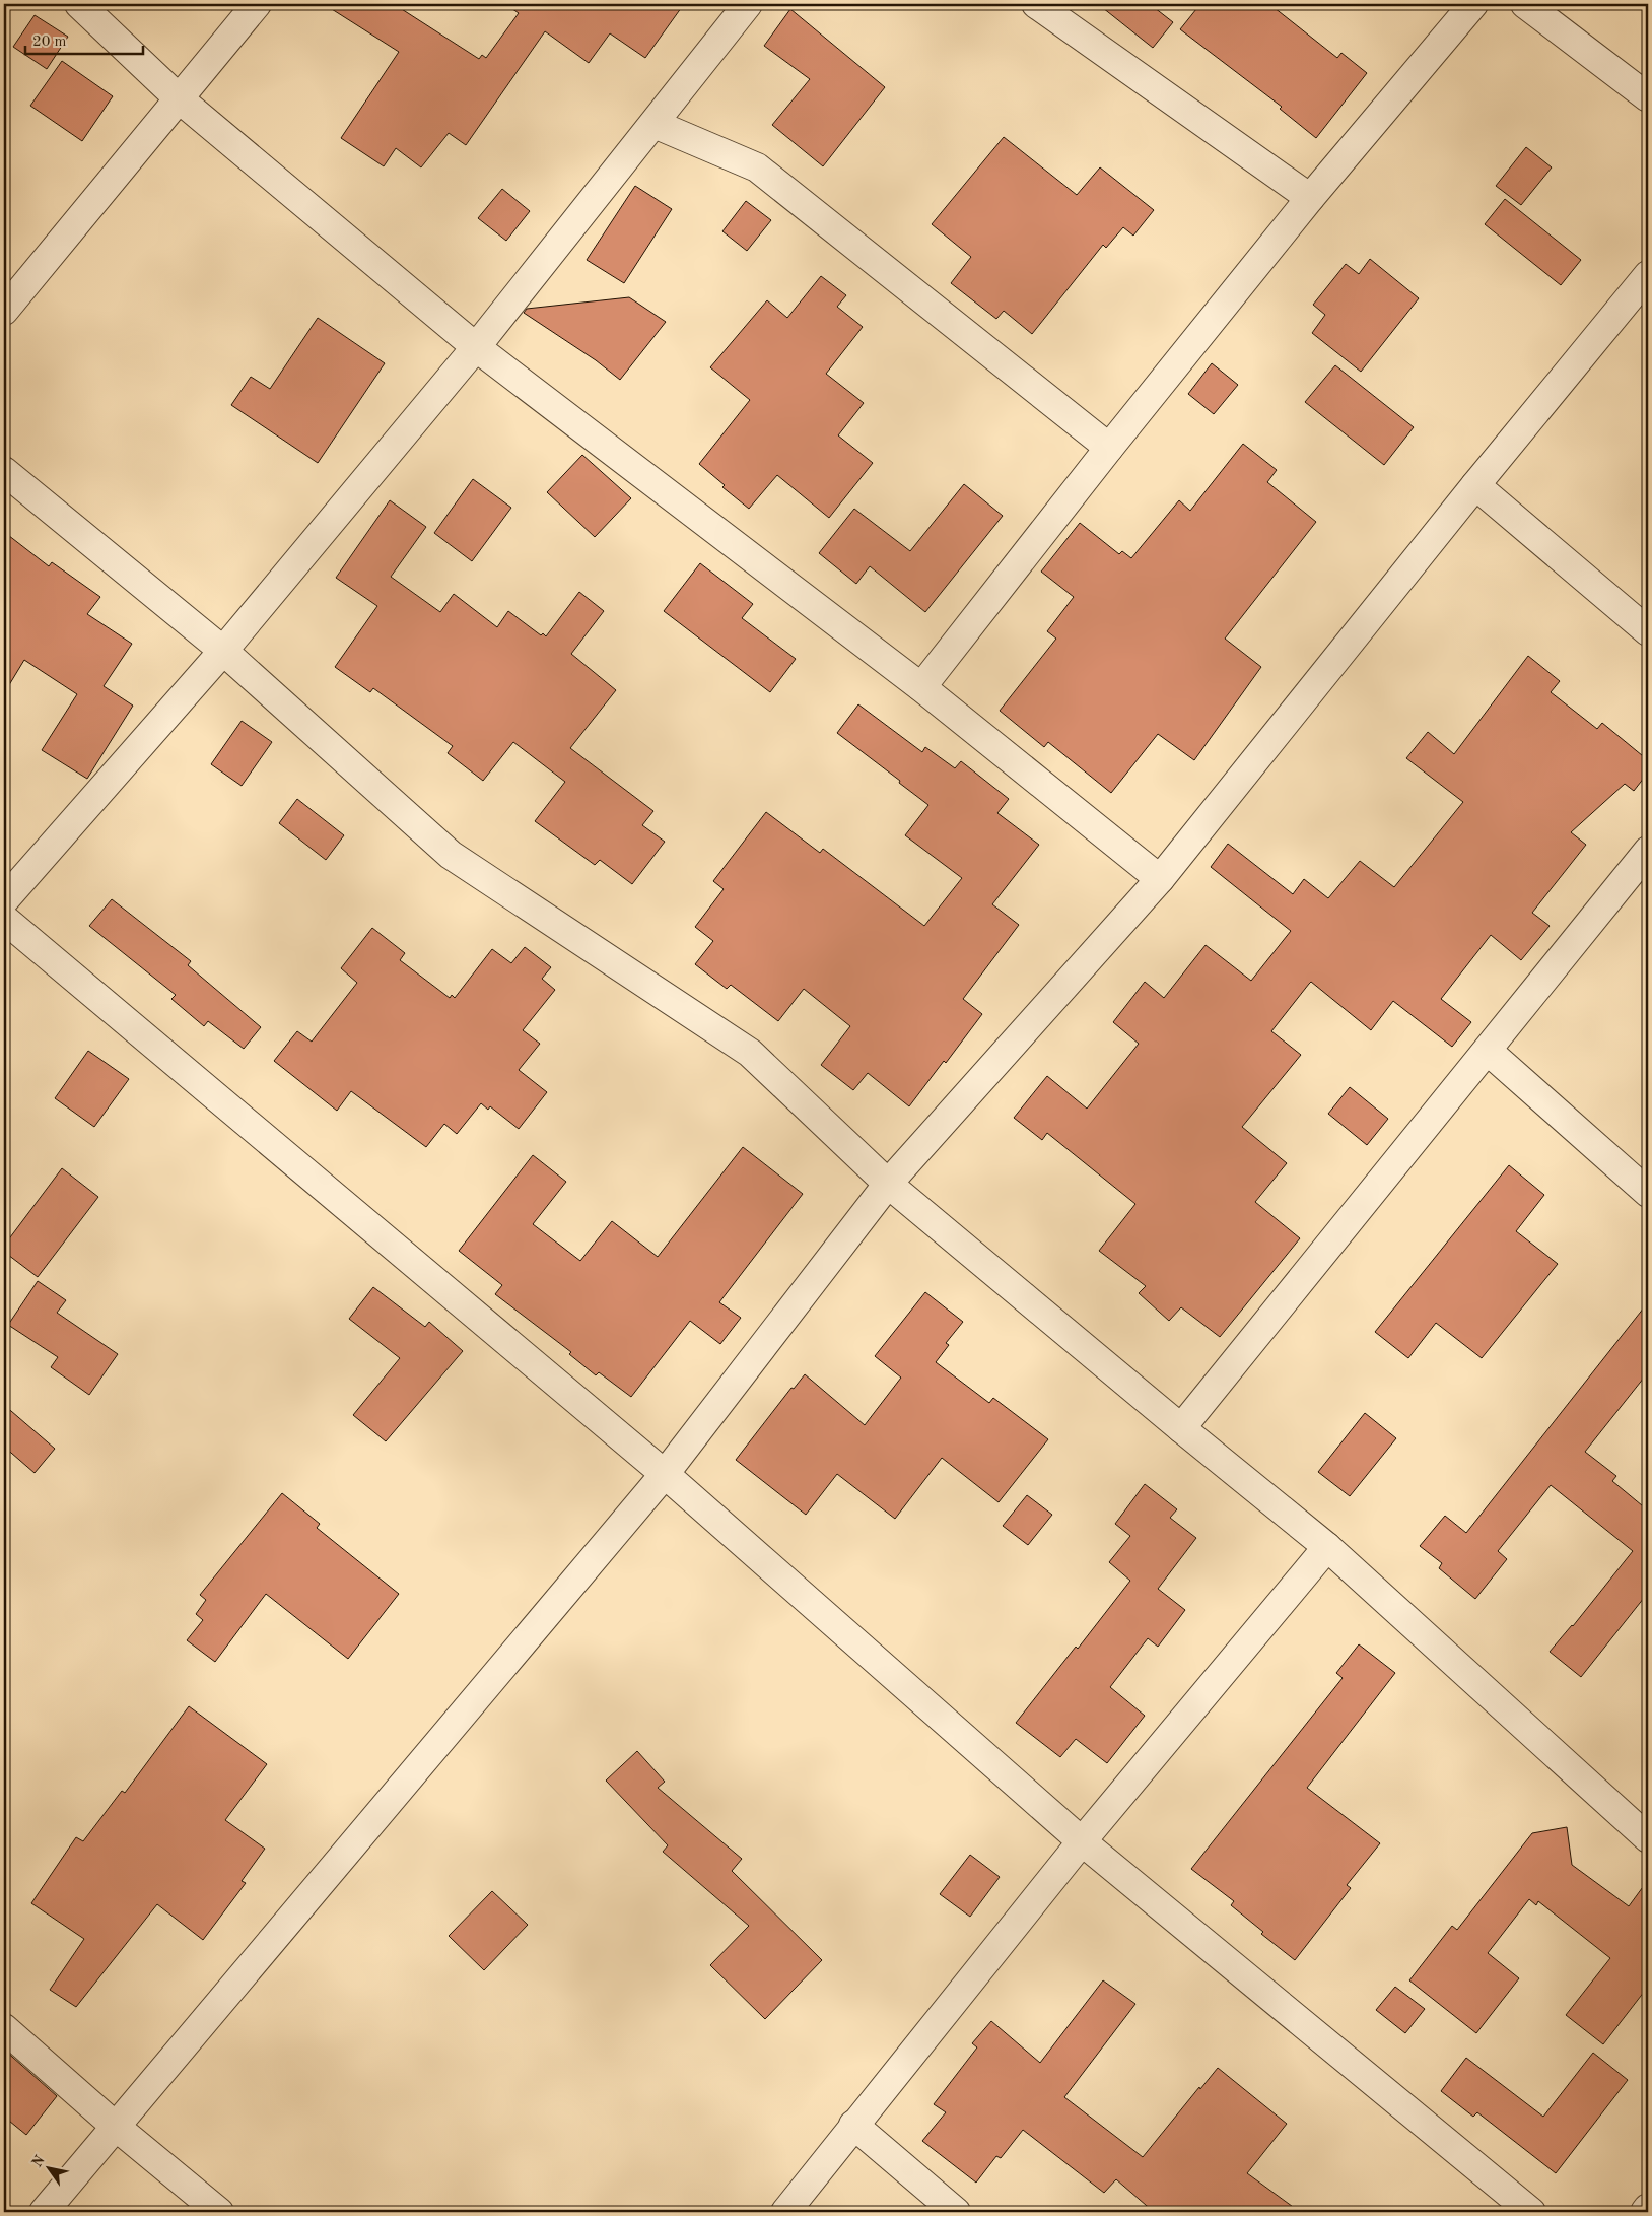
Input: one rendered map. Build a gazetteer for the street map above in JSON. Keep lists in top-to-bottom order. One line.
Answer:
{"scale_bar":"20 m","north":"top left"}
